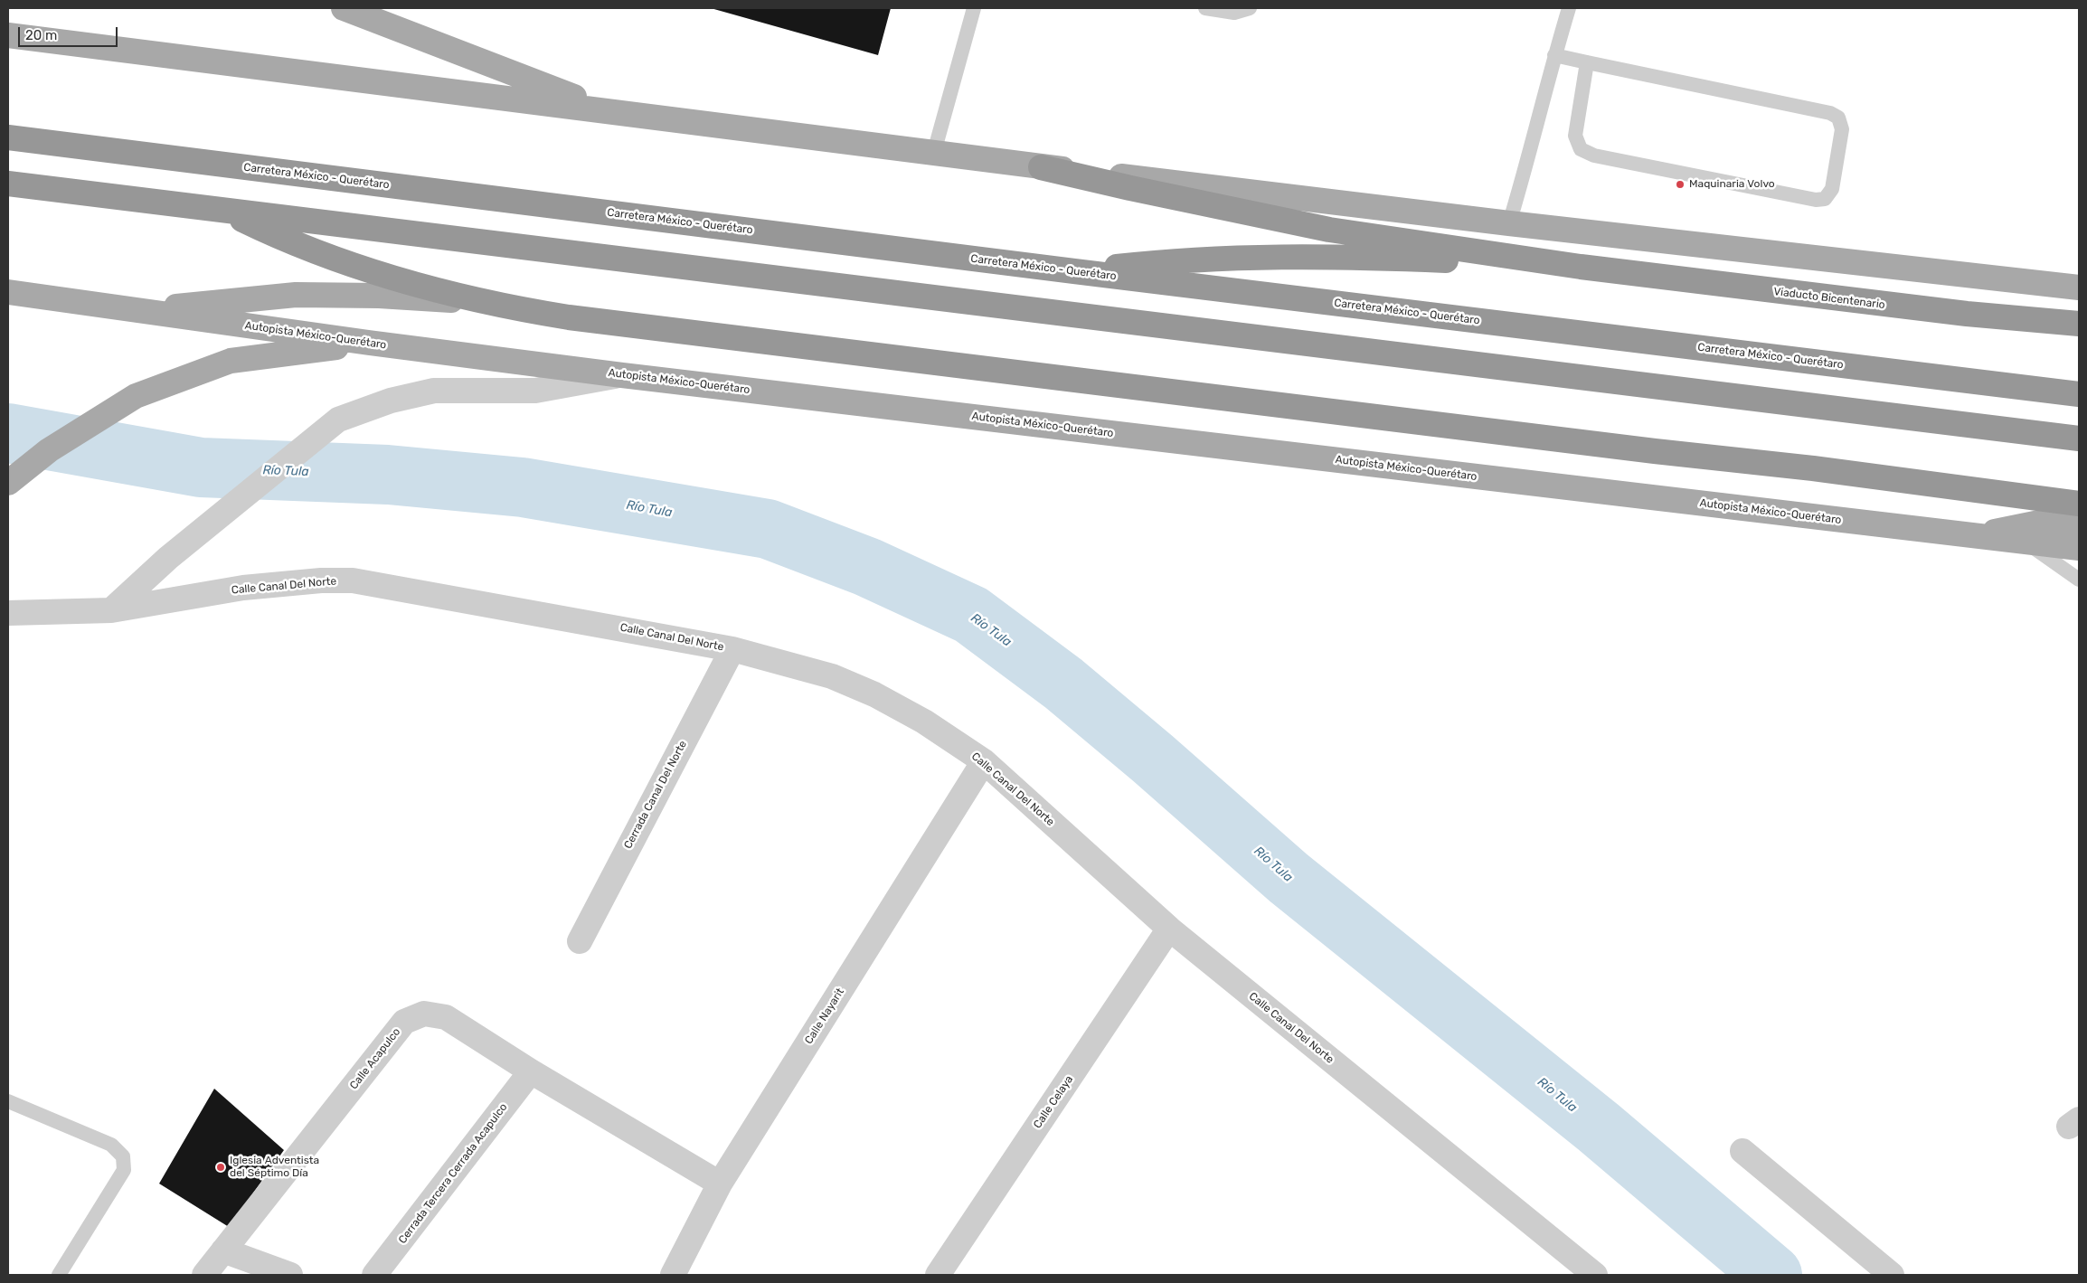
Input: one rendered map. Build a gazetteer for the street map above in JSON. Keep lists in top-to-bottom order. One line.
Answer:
{"streets":{"highway":["Carretera México - Querétaro","Viaducto Bicentenario"],"main road":["Autopista México-Querétaro"],"street":["Calle Canal Del Norte","Cerrada Canal Del Norte","Calle Nayarit","Calle Acapulco","Calle Celaya","Cerrada Tercera Cerrada Acapulco"]},"crossings":[["Calle Canal Del Norte","Cerrada Canal Del Norte"],["Calle Canal Del Norte","Calle Nayarit"],["Calle Canal Del Norte","Calle Celaya"],["Calle Nayarit","Calle Acapulco"],["Calle Acapulco","Cerrada Tercera Cerrada Acapulco"]],"water":["Río Tula"],"places":["Maquinaria Volvo","Iglesia Adventista del Séptimo Día"],"scale_bar":"20 m"}
